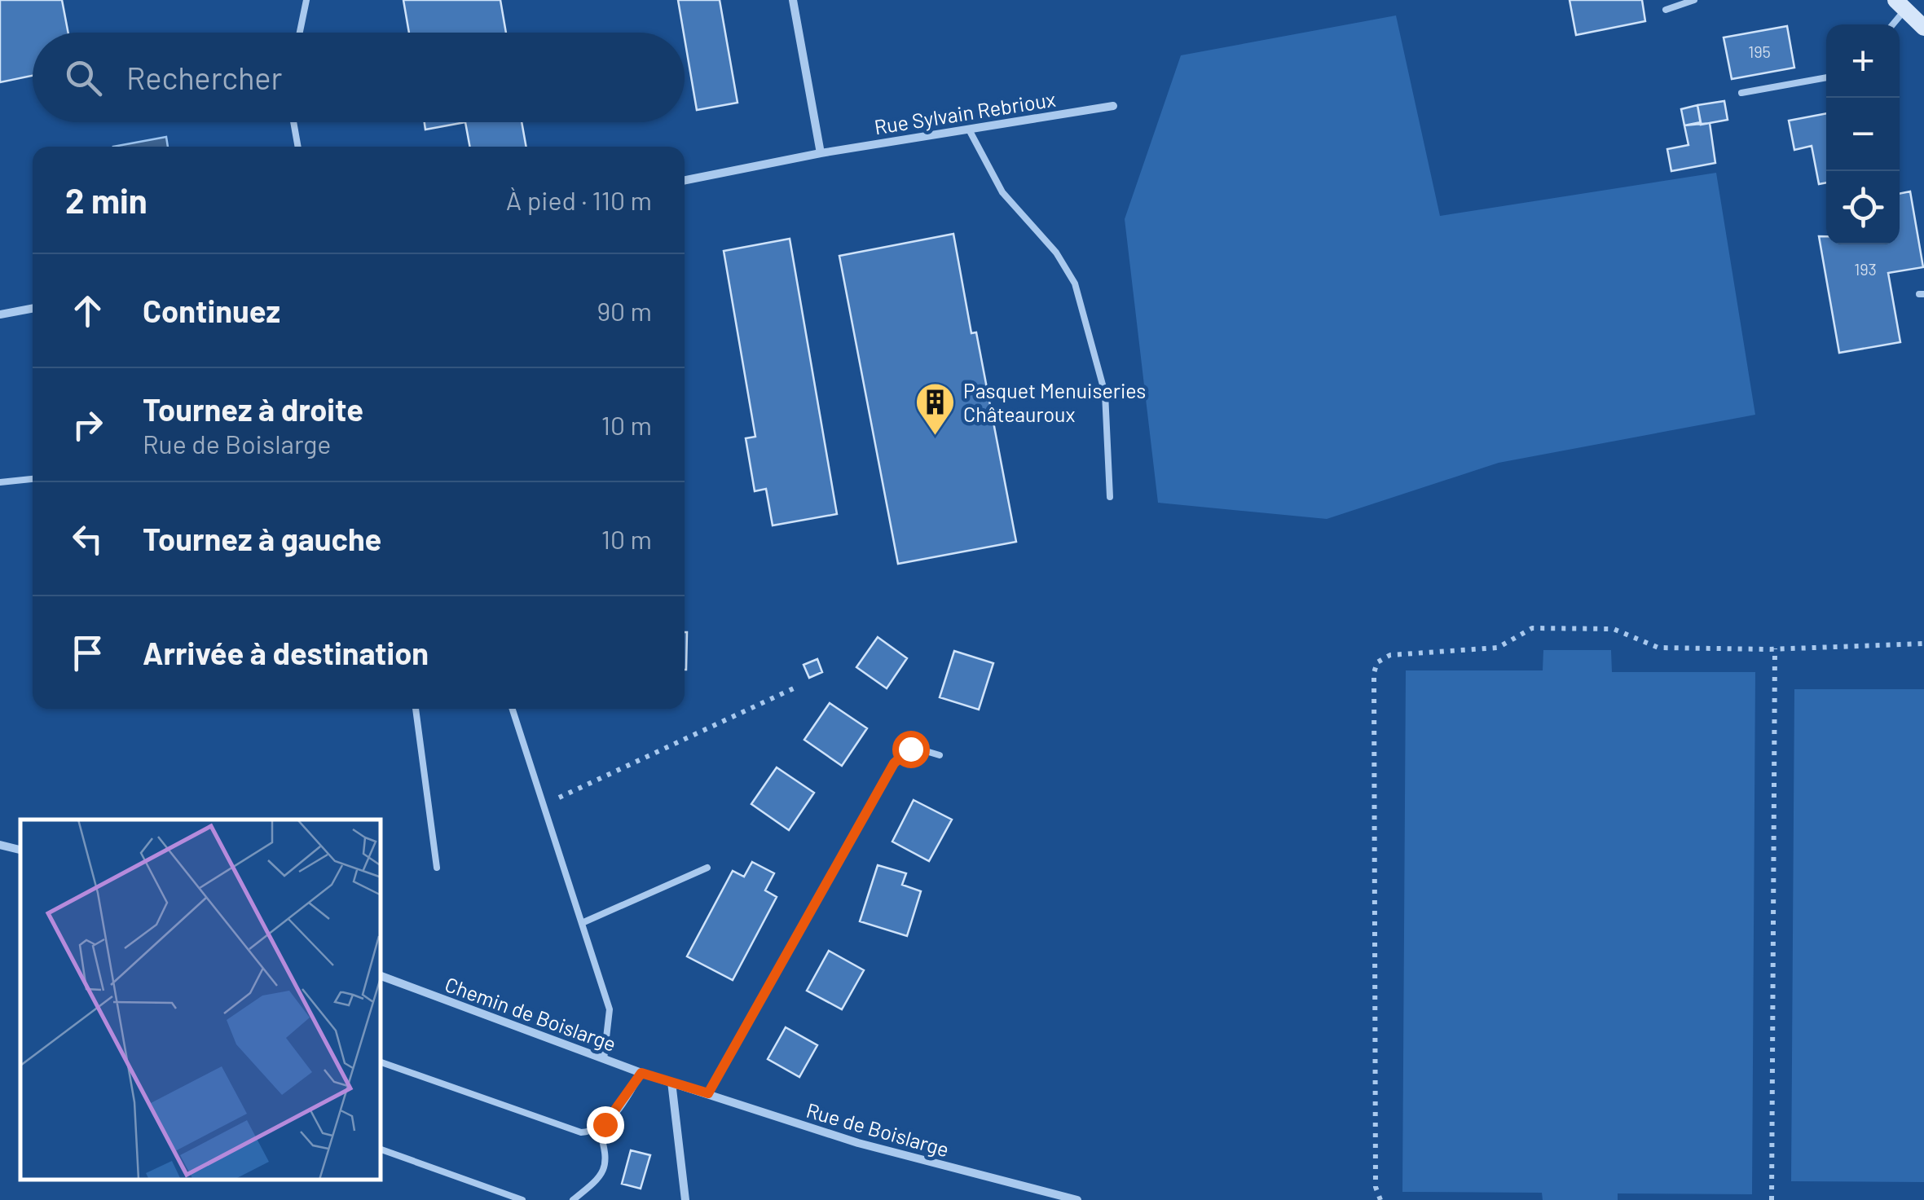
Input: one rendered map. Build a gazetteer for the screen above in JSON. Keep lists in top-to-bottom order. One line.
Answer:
{"streets":{"street":["Rue Sylvain Rebrioux","Chemin de Boislarge","Rue de Boislarge"]},"crossings":[["Chemin de Boislarge","Rue de Boislarge"]],"places":{"building":["Pasquet Menuiseries Châteauroux"]},"house_numbers":["195","193"],"page":{"map_buttons":["+","−"],"search":"Rechercher","heading":["2 min","À pied · 110 m"],"list":[["Continuez","90 m"],["Tournez à droite","Rue de Boislarge","10 m"],["Tournez à gauche","10 m"],"Arrivée à destination"]}}
